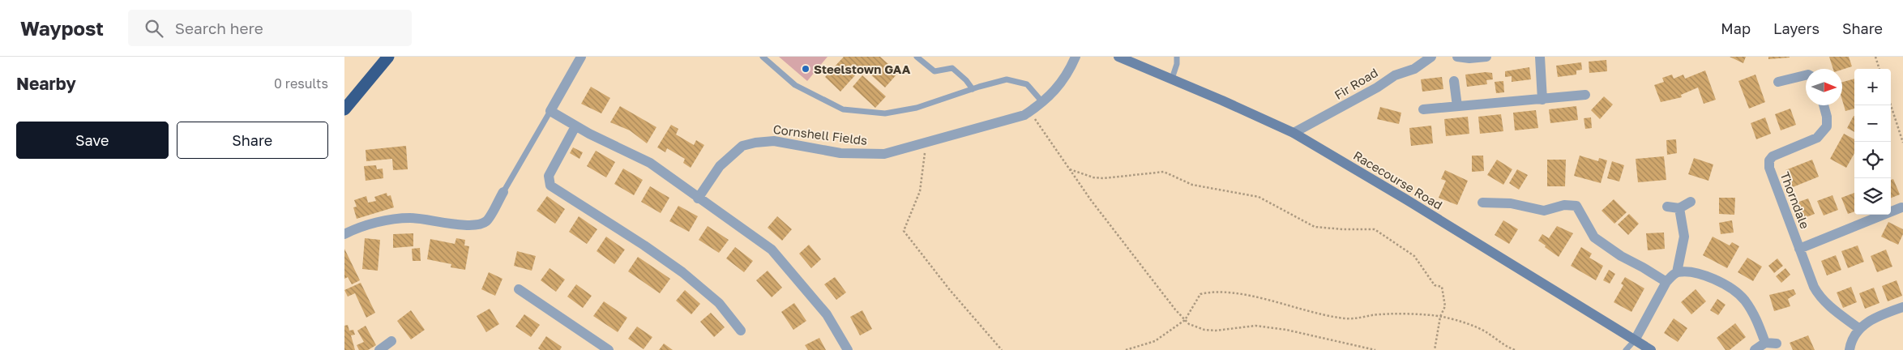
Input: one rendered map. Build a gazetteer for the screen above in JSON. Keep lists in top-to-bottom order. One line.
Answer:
{"streets":{"street":["Fir Road","Cornshell Fields","Racecourse Road","Thorndale"]},"crossings":[["Fir Road","Racecourse Road"]],"places":["Steelstown GAA"],"north":"right","page":{"header":"Waypost","search":"Search here","nav":["Map","Layers","Share"],"heading":["Nearby","0 results"],"map_buttons":["+","−"],"buttons":["Save","Share"]}}
